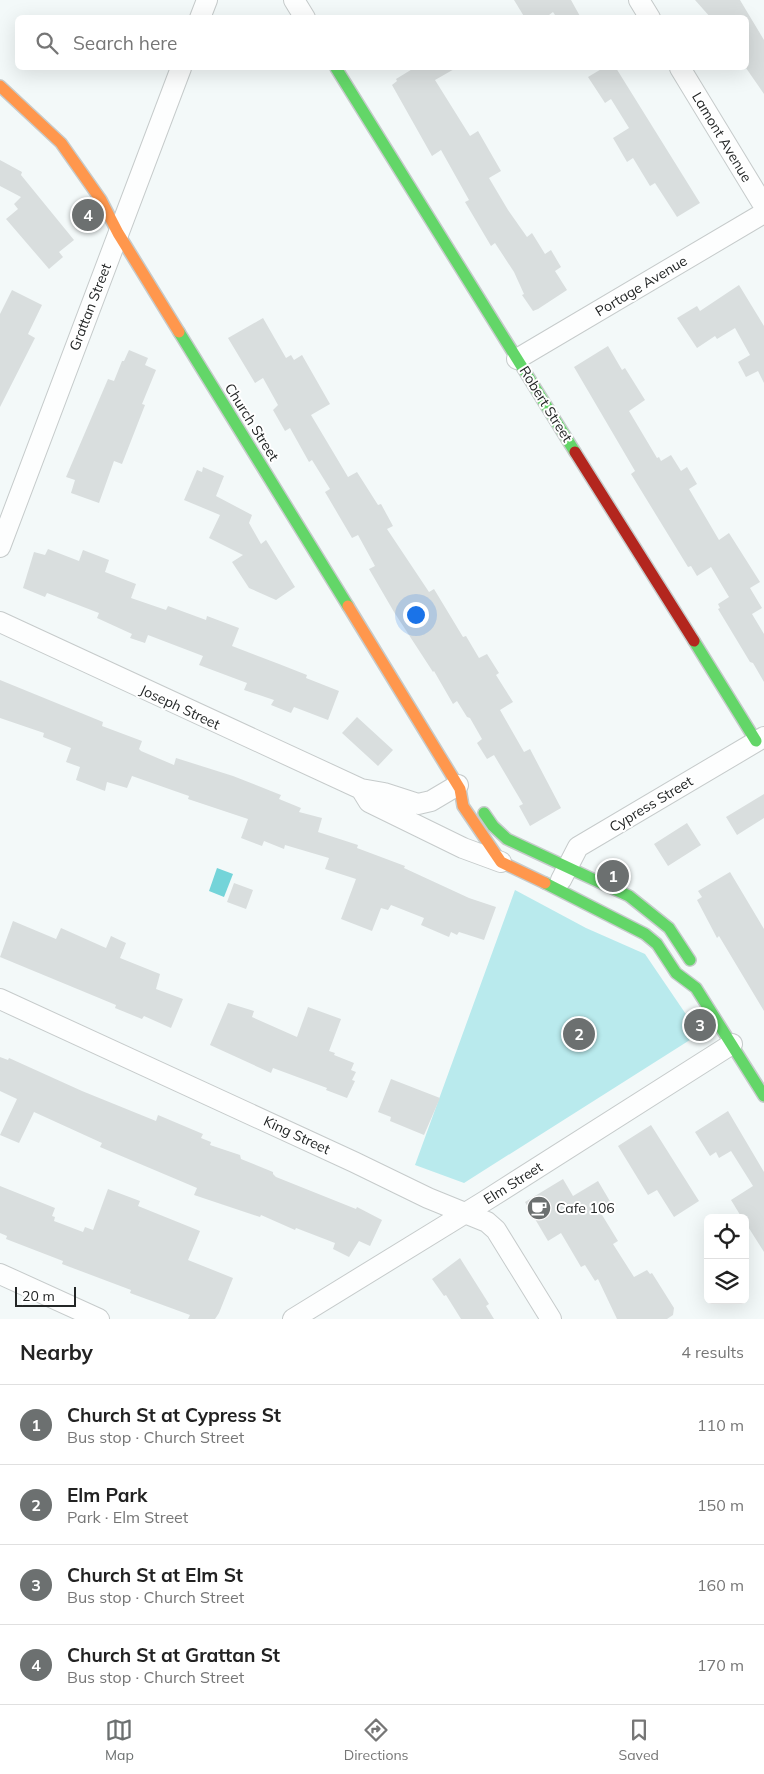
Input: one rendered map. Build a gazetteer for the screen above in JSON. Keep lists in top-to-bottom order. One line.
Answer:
{"streets":{"street":["Lamont Avenue","Portage Avenue","Grattan Street","Robert Street","Church Street","Joseph Street","Cypress Street","King Street","Elm Street"]},"crossings":[["Portage Avenue","Robert Street"],["Grattan Street","Church Street"],["Robert Street","Cypress Street"],["Church Street","Joseph Street"],["Church Street","Cypress Street"],["Church Street","Elm Street"],["King Street","Elm Street"]],"places":{"cafe":["Cafe 106"]},"scale_bar":"20 m","page":{"search":"Search here","pins":["4","1","3","2"],"scale":"20 m","heading":["Nearby","4 results"],"list":[{"mark":"1","name":"Church St at Cypress St","note":"Bus stop · Church Street","value":"110 m"},{"mark":"2","name":"Elm Park","note":"Park · Elm Street","value":"150 m"},{"mark":"3","name":"Church St at Elm St","note":"Bus stop · Church Street","value":"160 m"},{"mark":"4","name":"Church St at Grattan St","note":"Bus stop · Church Street","value":"170 m"}],"nav":["Map","Directions","Saved"]}}
